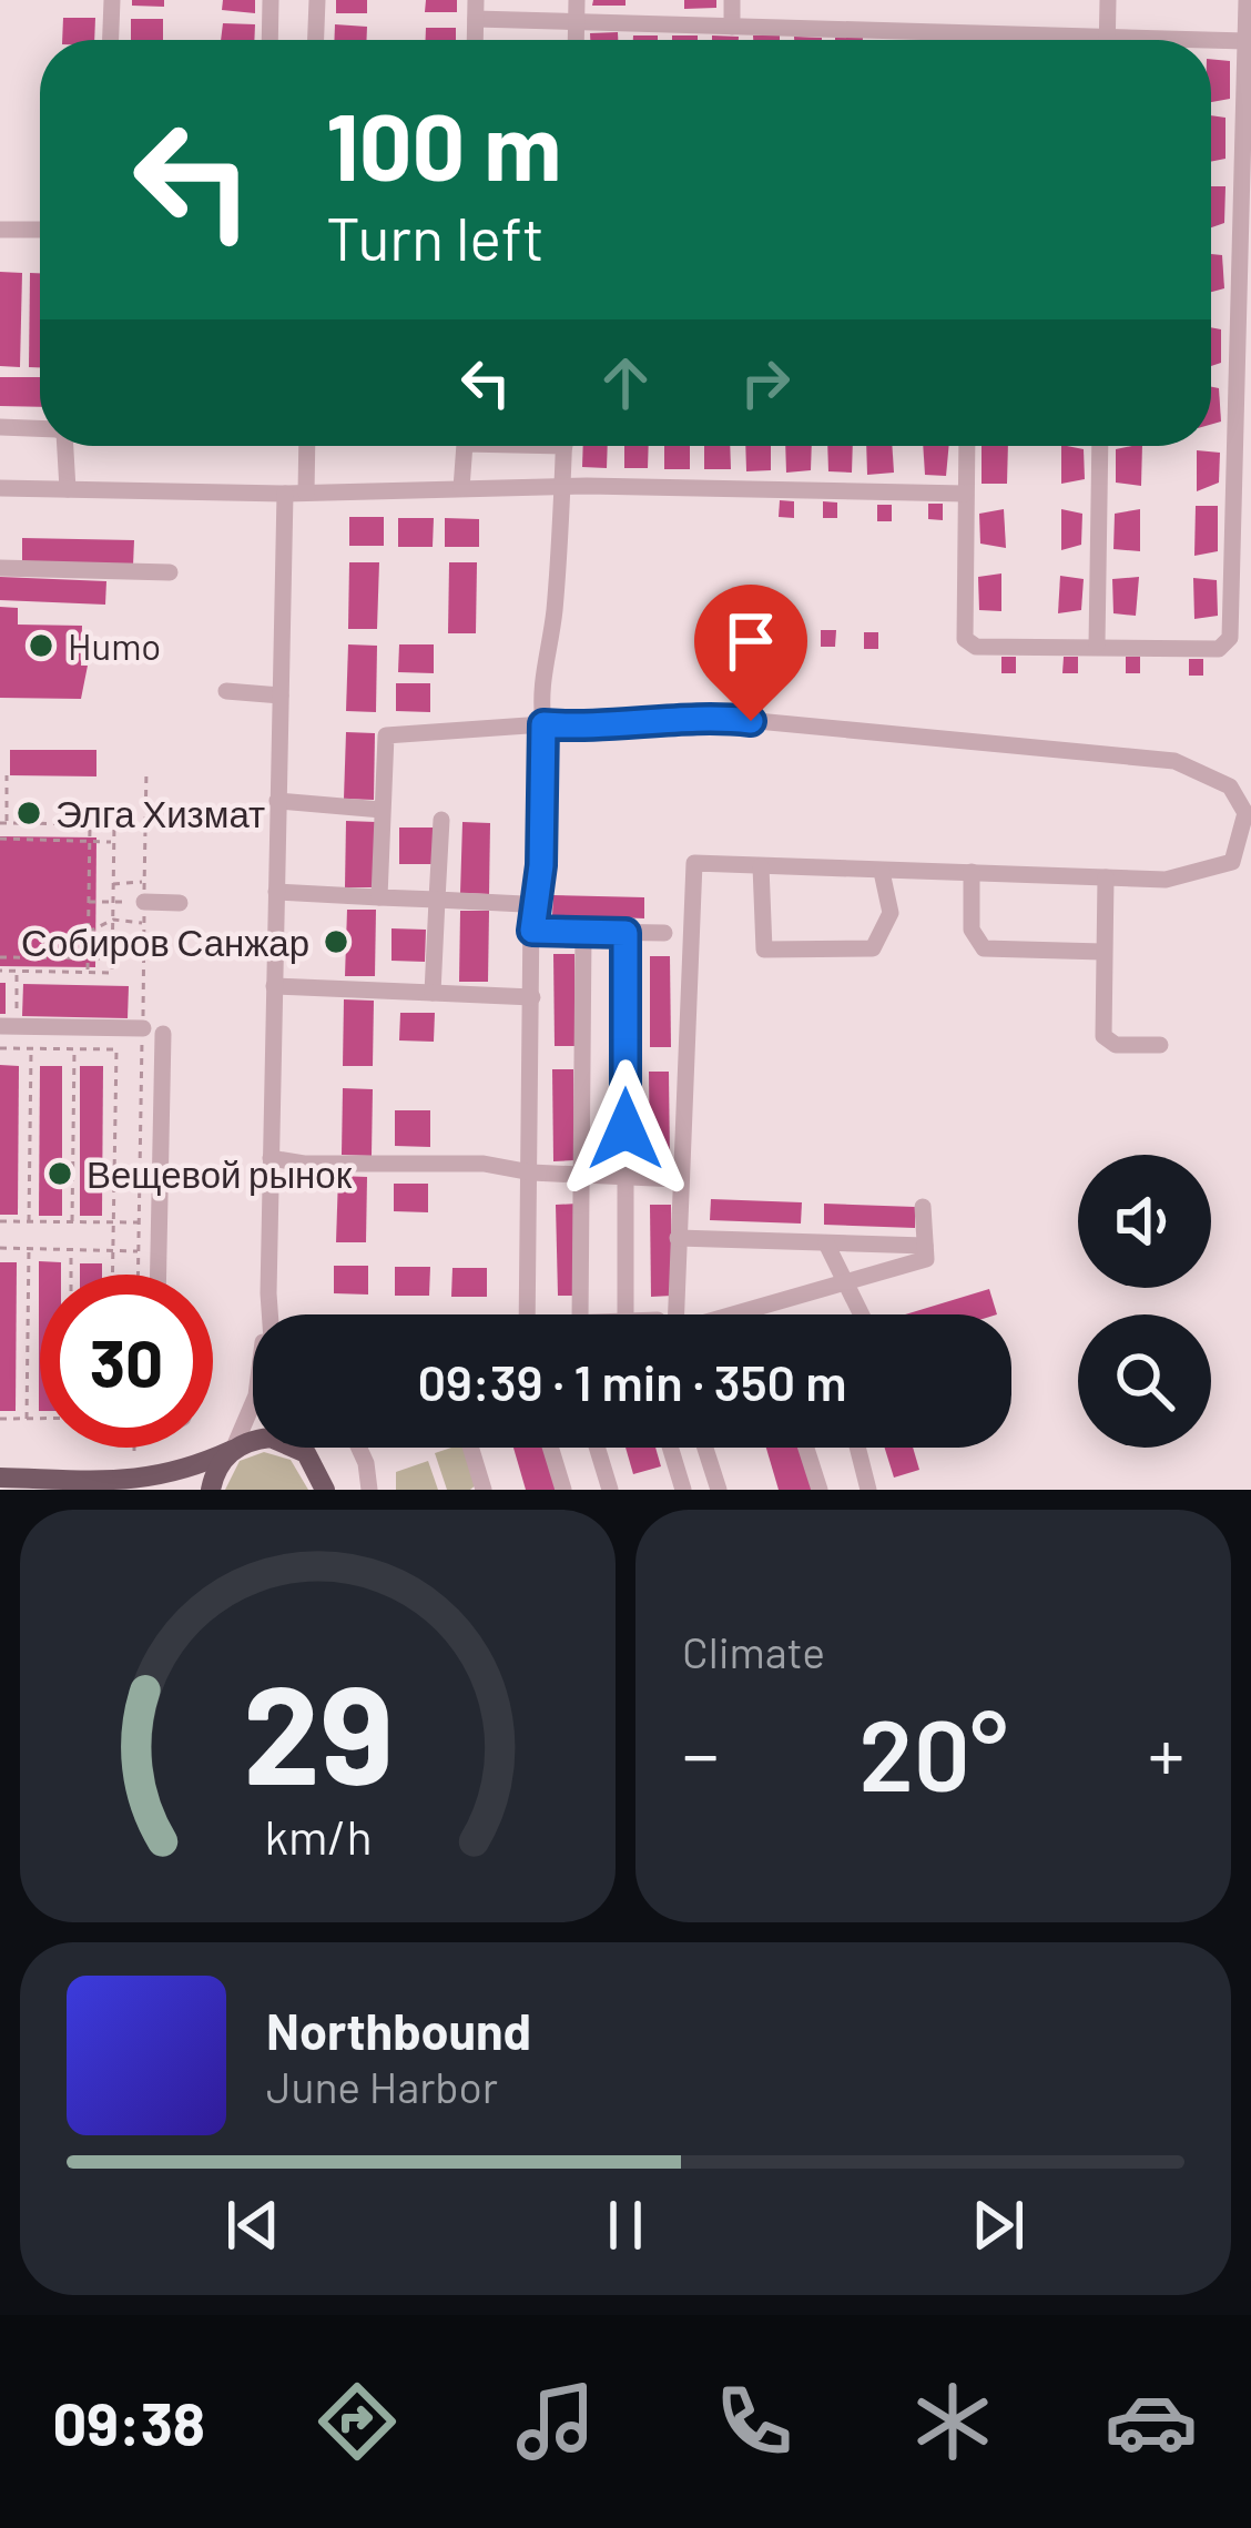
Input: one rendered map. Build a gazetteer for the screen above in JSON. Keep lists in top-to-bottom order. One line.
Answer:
{"places":["Humo","Элга Хизмат","Собиров Санжар","Вещевой рынок"],"page":{"turn":["100 m","Turn left"],"limit":"30","trip":"09:39 · 1 min · 350 m","tile":"Climate","heat":["−","20°","+"],"song":["Northbound","June Harbor"],"tabs":"09:38","gauge":["29","km/h"]}}
